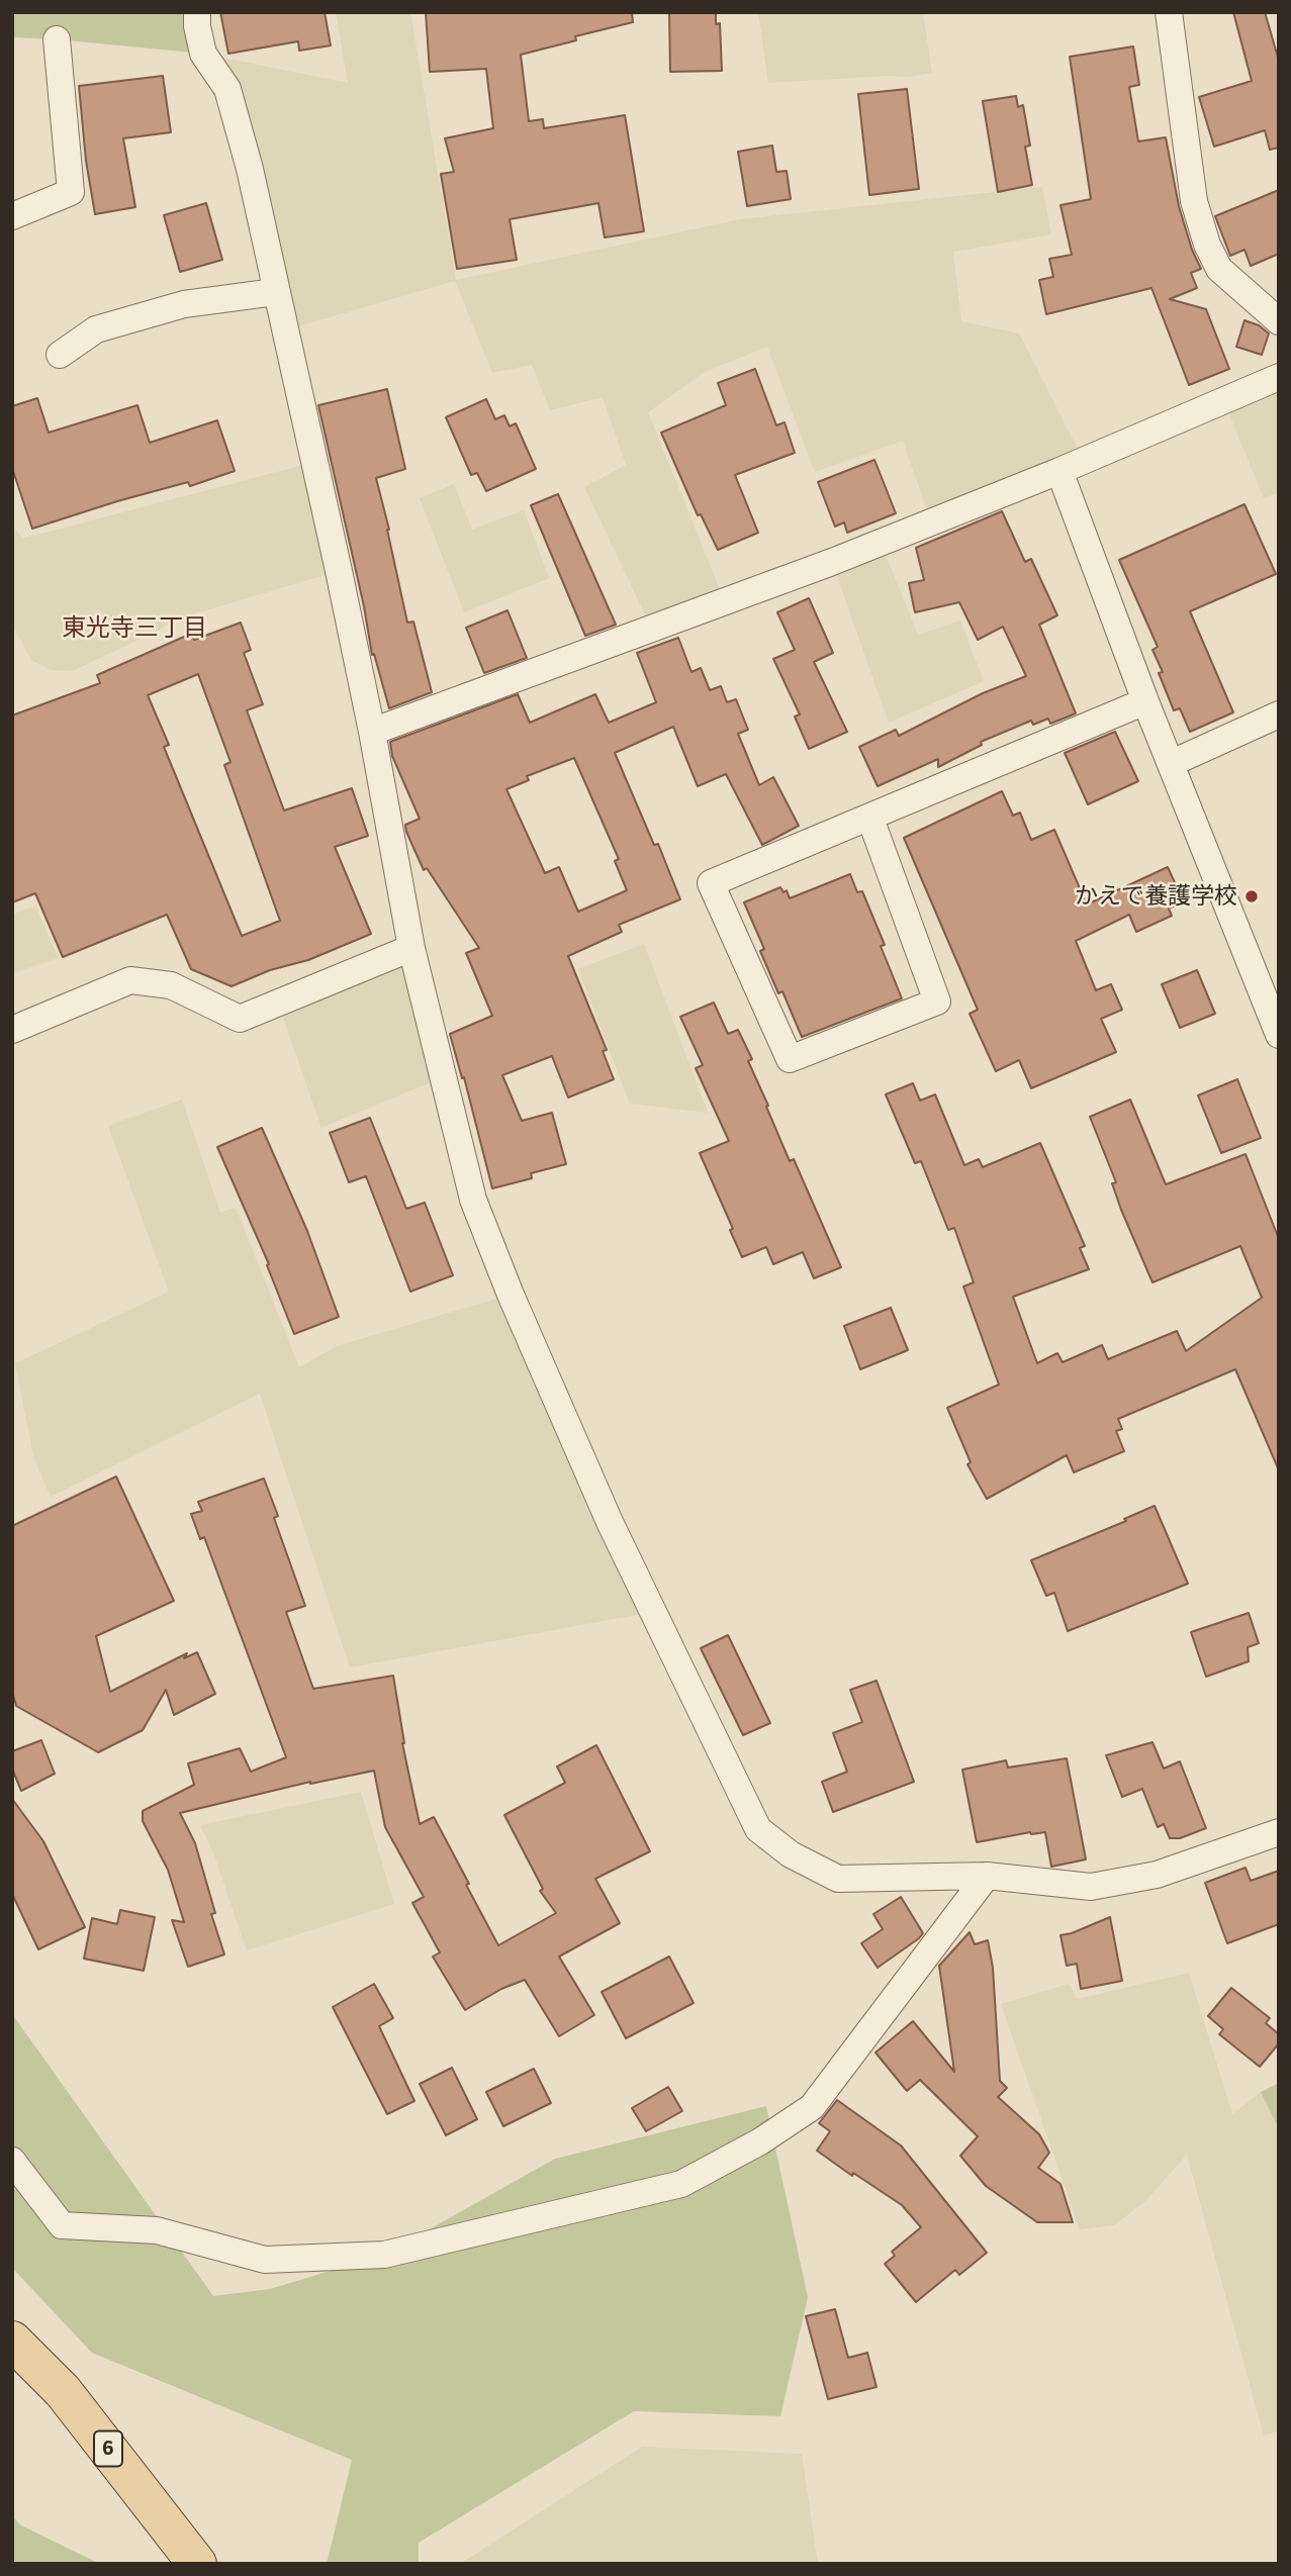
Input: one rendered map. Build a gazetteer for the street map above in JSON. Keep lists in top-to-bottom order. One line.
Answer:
{"streets":{"main road":["6"]},"districts":["東光寺三丁目"],"places":["かえで養護学校"]}
